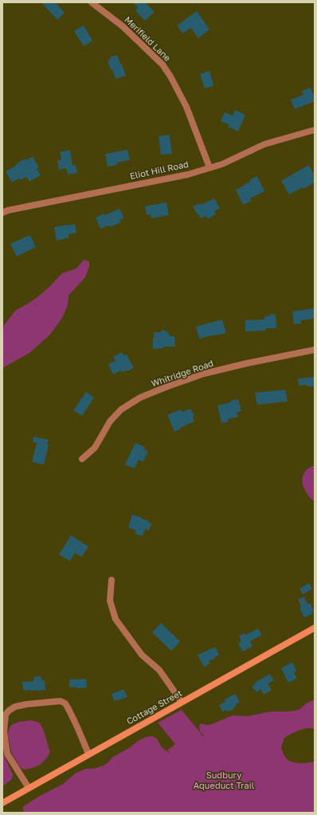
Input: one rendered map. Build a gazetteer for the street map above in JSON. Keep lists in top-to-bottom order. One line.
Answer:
{"streets":{"street":["Merifield Lane","Eliot Hill Road","Whitridge Road","Cottage Street"]},"crossings":[["Merifield Lane","Eliot Hill Road"]],"parks":["Sudbury Aqueduct Trail"]}
